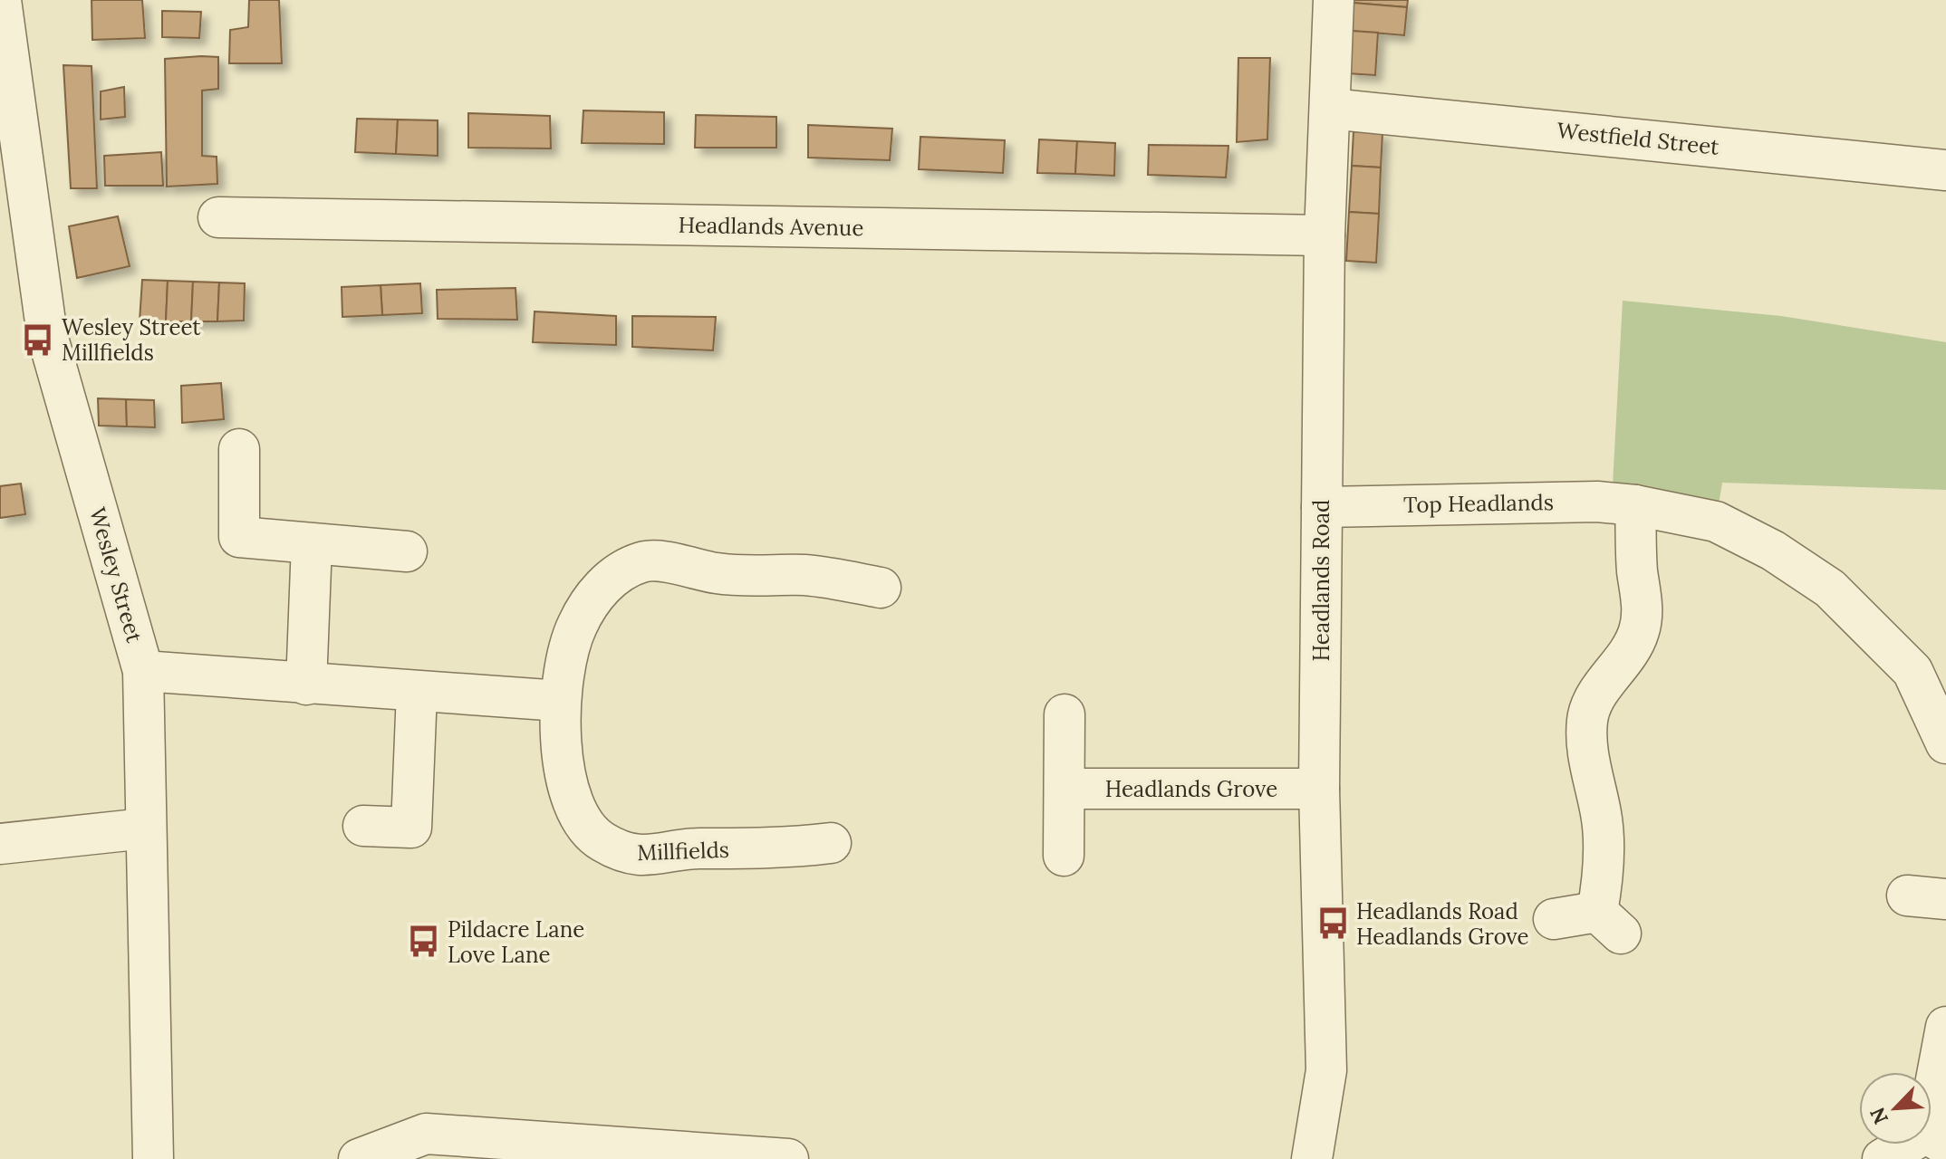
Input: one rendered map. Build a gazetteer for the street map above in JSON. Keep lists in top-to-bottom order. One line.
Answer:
{"streets":{"street":["Westfield Street","Headlands Avenue","Top Headlands","Wesley Street","Headlands Road","Headlands Grove","Millfields"]},"crossings":[["Westfield Street","Headlands Road"],["Headlands Avenue","Headlands Road"],["Top Headlands","Headlands Road"],["Headlands Road","Headlands Grove"]],"places":{"bus stop":["Wesley Street Millfields","Headlands Road Headlands Grove","Pildacre Lane Love Lane"]},"north":"bottom left"}
